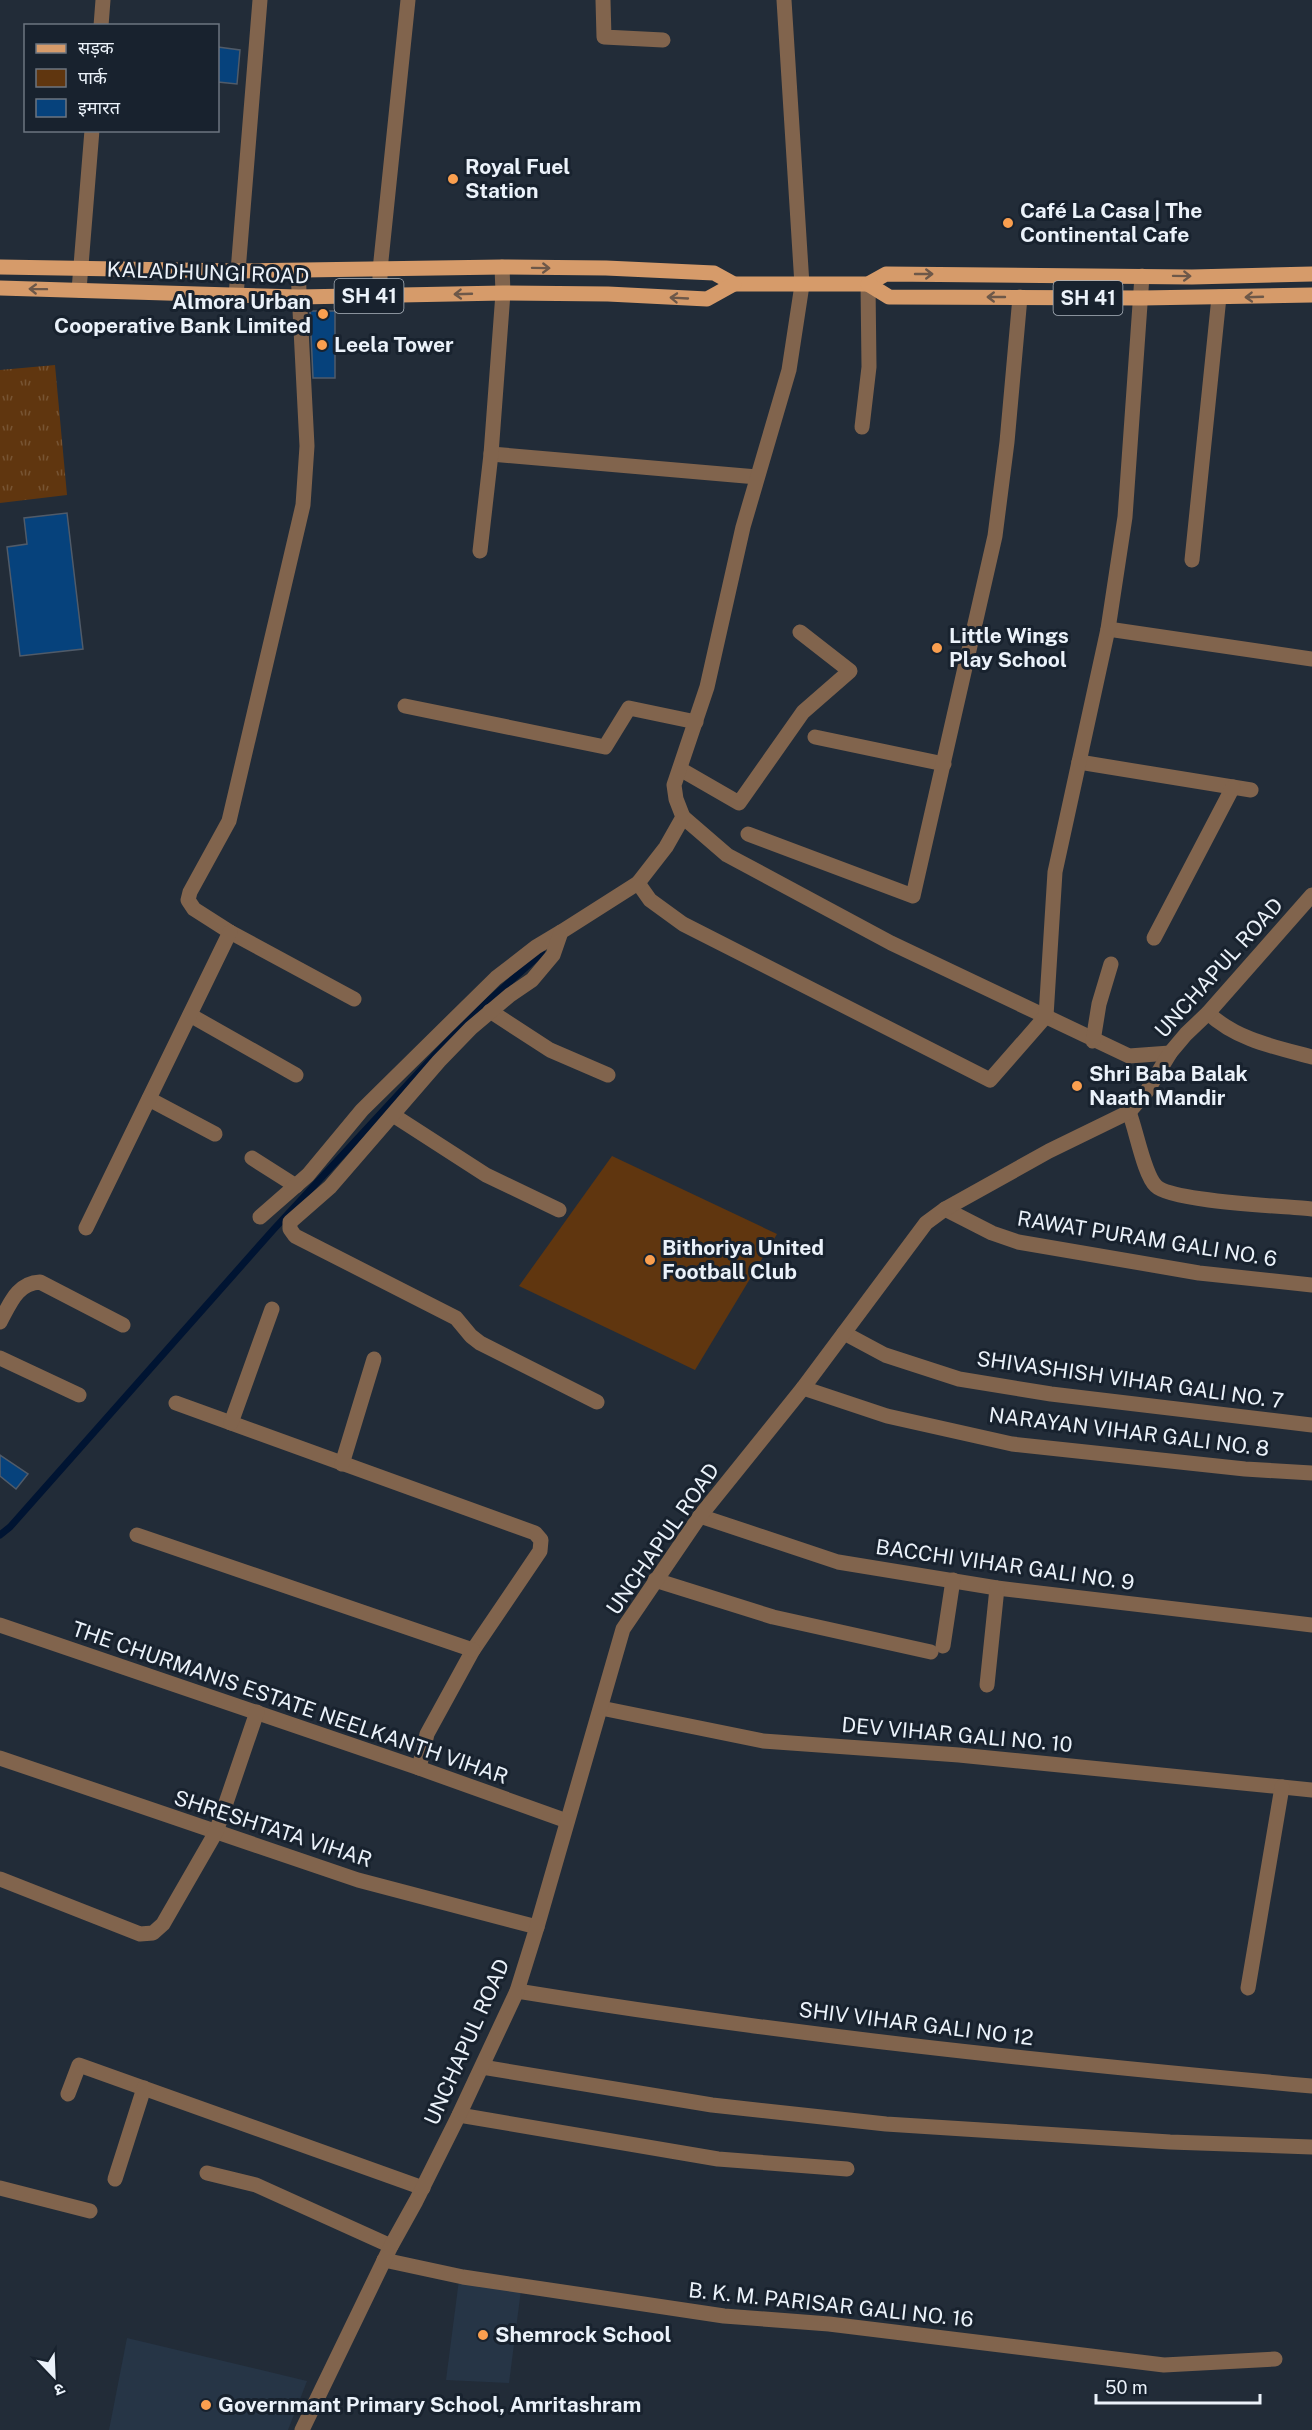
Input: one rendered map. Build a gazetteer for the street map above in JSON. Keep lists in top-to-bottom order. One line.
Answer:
{"streets":{"main road":["KALADHUNGI ROAD","SH 41"],"street":["UNCHAPUL ROAD","RAWAT PURAM GALI NO. 6","SHIVASHISH VIHAR GALI NO. 7","NARAYAN VIHAR GALI NO. 8","BACCHI VIHAR GALI NO. 9","THE CHURMANIS ESTATE NEELKANTH VIHAR","DEV VIHAR GALI NO. 10","SHRESHTATA VIHAR","SHIV VIHAR GALI NO 12","B. K. M. PARISAR GALI NO. 16"]},"crossings":[["UNCHAPUL ROAD","RAWAT PURAM GALI NO. 6"],["UNCHAPUL ROAD","SHIVASHISH VIHAR GALI NO. 7"],["UNCHAPUL ROAD","NARAYAN VIHAR GALI NO. 8"],["UNCHAPUL ROAD","BACCHI VIHAR GALI NO. 9"],["UNCHAPUL ROAD","THE CHURMANIS ESTATE NEELKANTH VIHAR"],["UNCHAPUL ROAD","DEV VIHAR GALI NO. 10"],["UNCHAPUL ROAD","SHRESHTATA VIHAR"],["UNCHAPUL ROAD","SHIV VIHAR GALI NO 12"],["UNCHAPUL ROAD","B. K. M. PARISAR GALI NO. 16"]],"places":["Royal Fuel Station","Café La Casa | The Continental Cafe","Almora Urban Cooperative Bank Limited","Leela Tower","Little Wings Play School","Shri Baba Balak Naath Mandir","Bithoriya United Football Club","Shemrock School","Governmant Primary School, Amritashram"],"legend":["सड़क","पार्क","इमारत"],"scale_bar":"50 m","north":"bottom right"}
